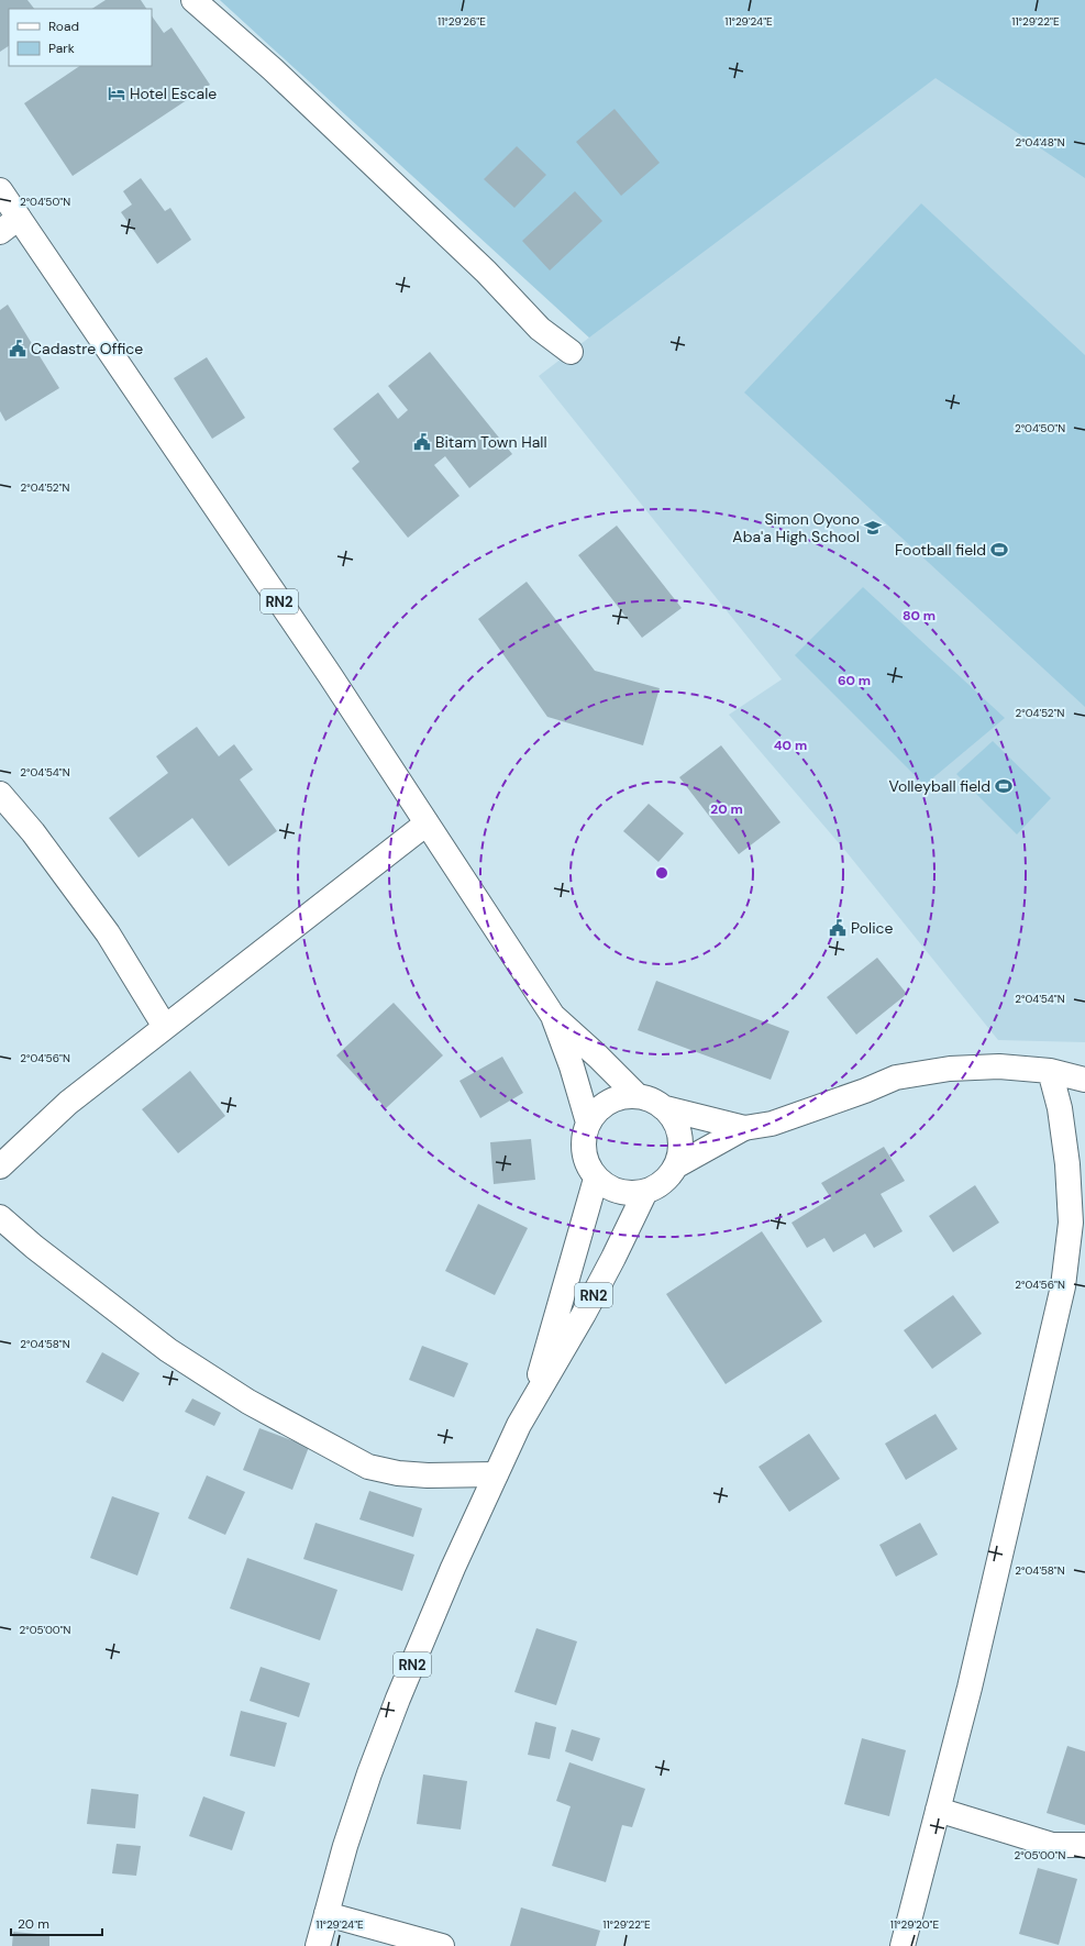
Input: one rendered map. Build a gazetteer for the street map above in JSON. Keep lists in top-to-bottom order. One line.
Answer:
{"streets":{"main road":["RN2"]},"places":{"hotel":["Hotel Escale"],"public building":["Cadastre Office","Bitam Town Hall","Police"],"school or university":["Simon Oyono Aba'a High School"],"sports":["Football field","Volleyball field"]},"legend":["Road","Park"],"scale_bar":"20 m","coordinates":["11°29'26\"E","11°29'24\"E","11°29'22\"E","2°04'48\"N","2°04'50\"N","2°04'52\"N","2°04'54\"N","2°04'56\"N","2°04'58\"N","2°05'00\"N","11°29'20\"E"],"rings":["80 m","60 m","40 m","20 m"]}
